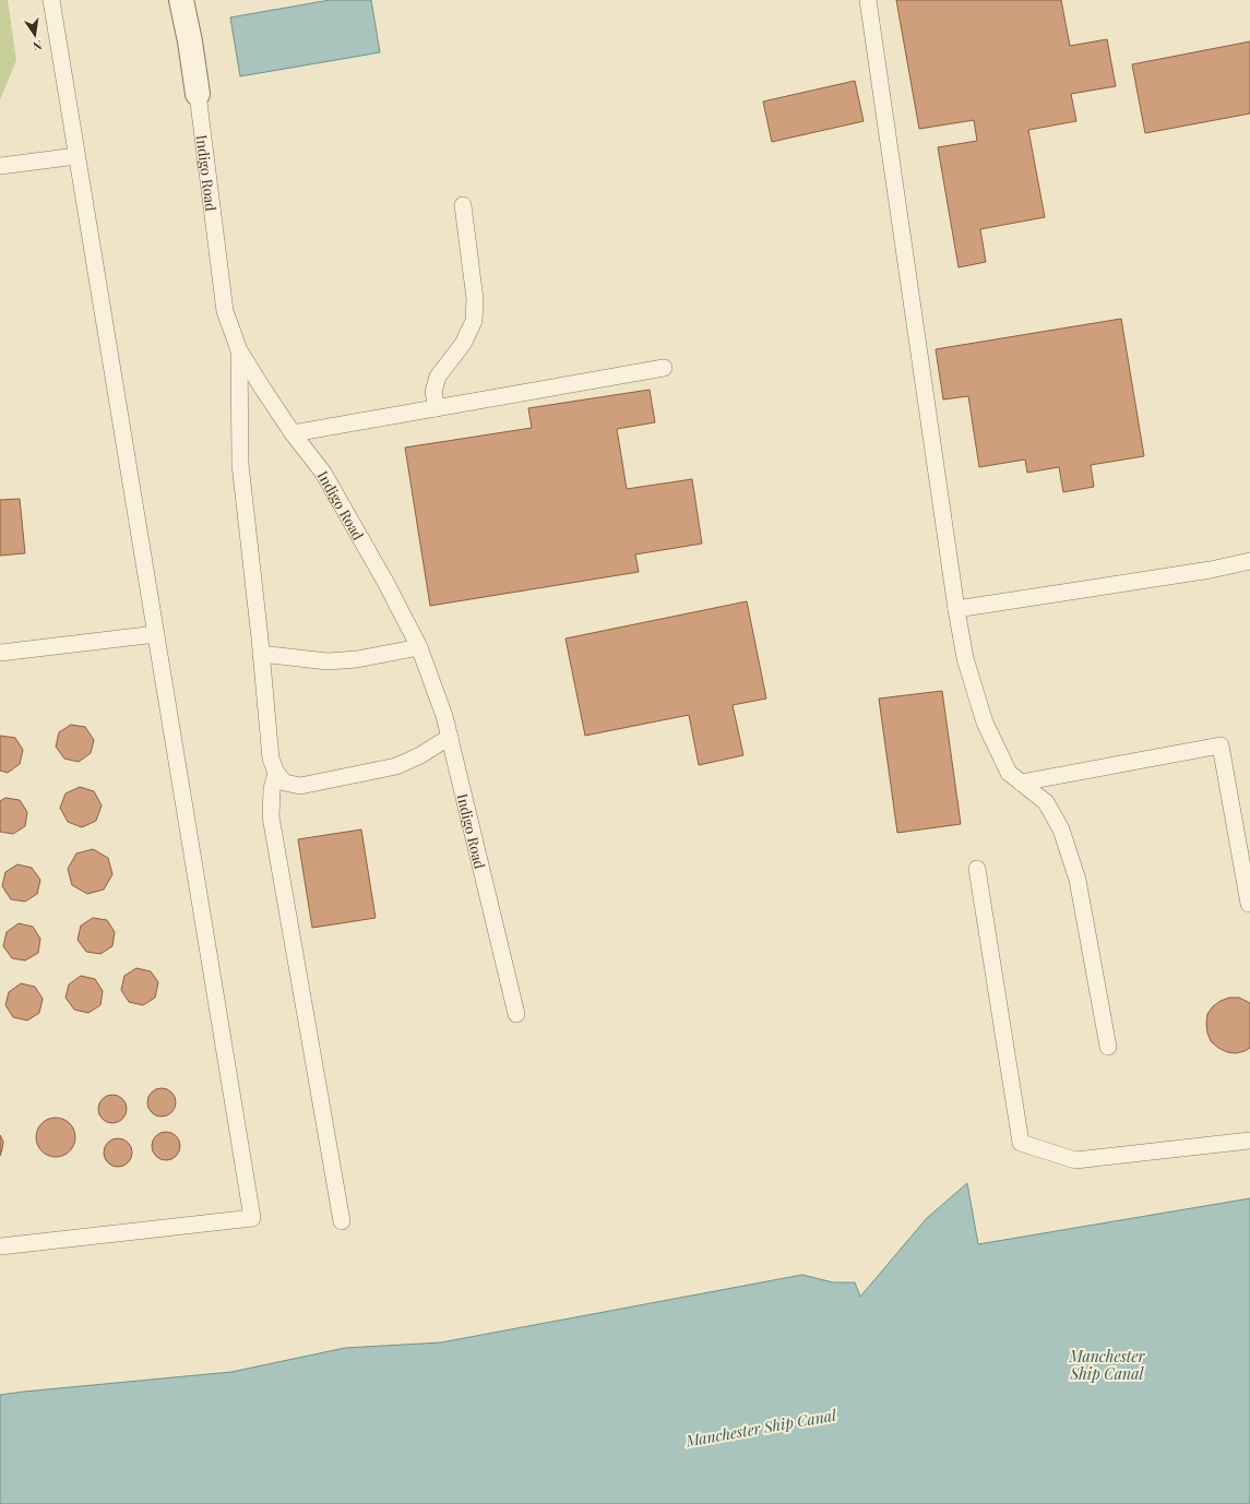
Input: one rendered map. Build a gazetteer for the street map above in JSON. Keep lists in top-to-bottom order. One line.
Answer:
{"streets":{"street":["Indigo Road"]},"water":["Manchester Ship Canal"],"north":"bottom"}
